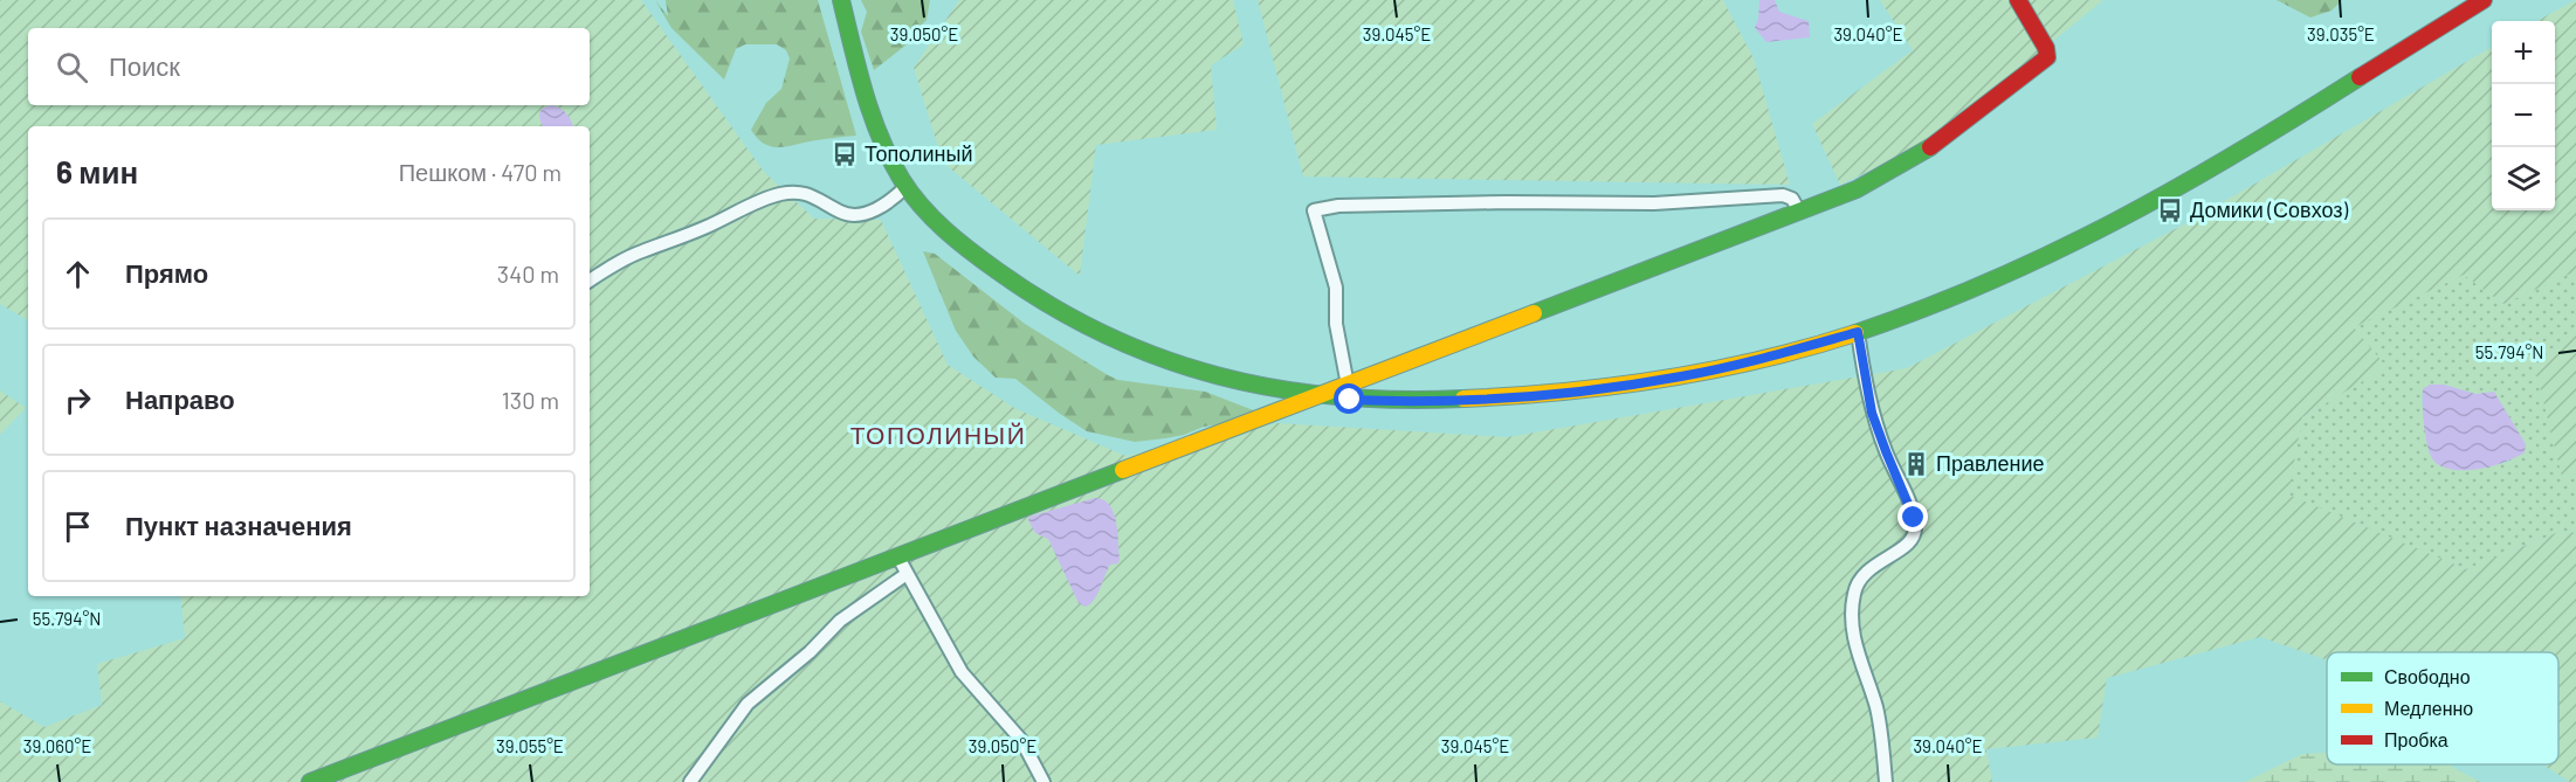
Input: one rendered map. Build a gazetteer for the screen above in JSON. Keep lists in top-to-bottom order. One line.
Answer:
{"districts":["ТОПОЛИНЫЙ"],"places":{"bus stop":["Тополиный","Домики (Совхоз)"],"building":["Правление"]},"legend":["Свободно","Медленно","Пробка"],"page":{"map_buttons":["+","−"],"search":"Поиск","heading":["6 мин","Пешком · 470 m"],"list":[["Прямо","340 m"],["Направо","130 m"],"Пункт назначения"]},"coordinates":["39.050°E","39.045°E","39.040°E","39.035°E","55.794°N","39.060°E","39.055°E"]}
